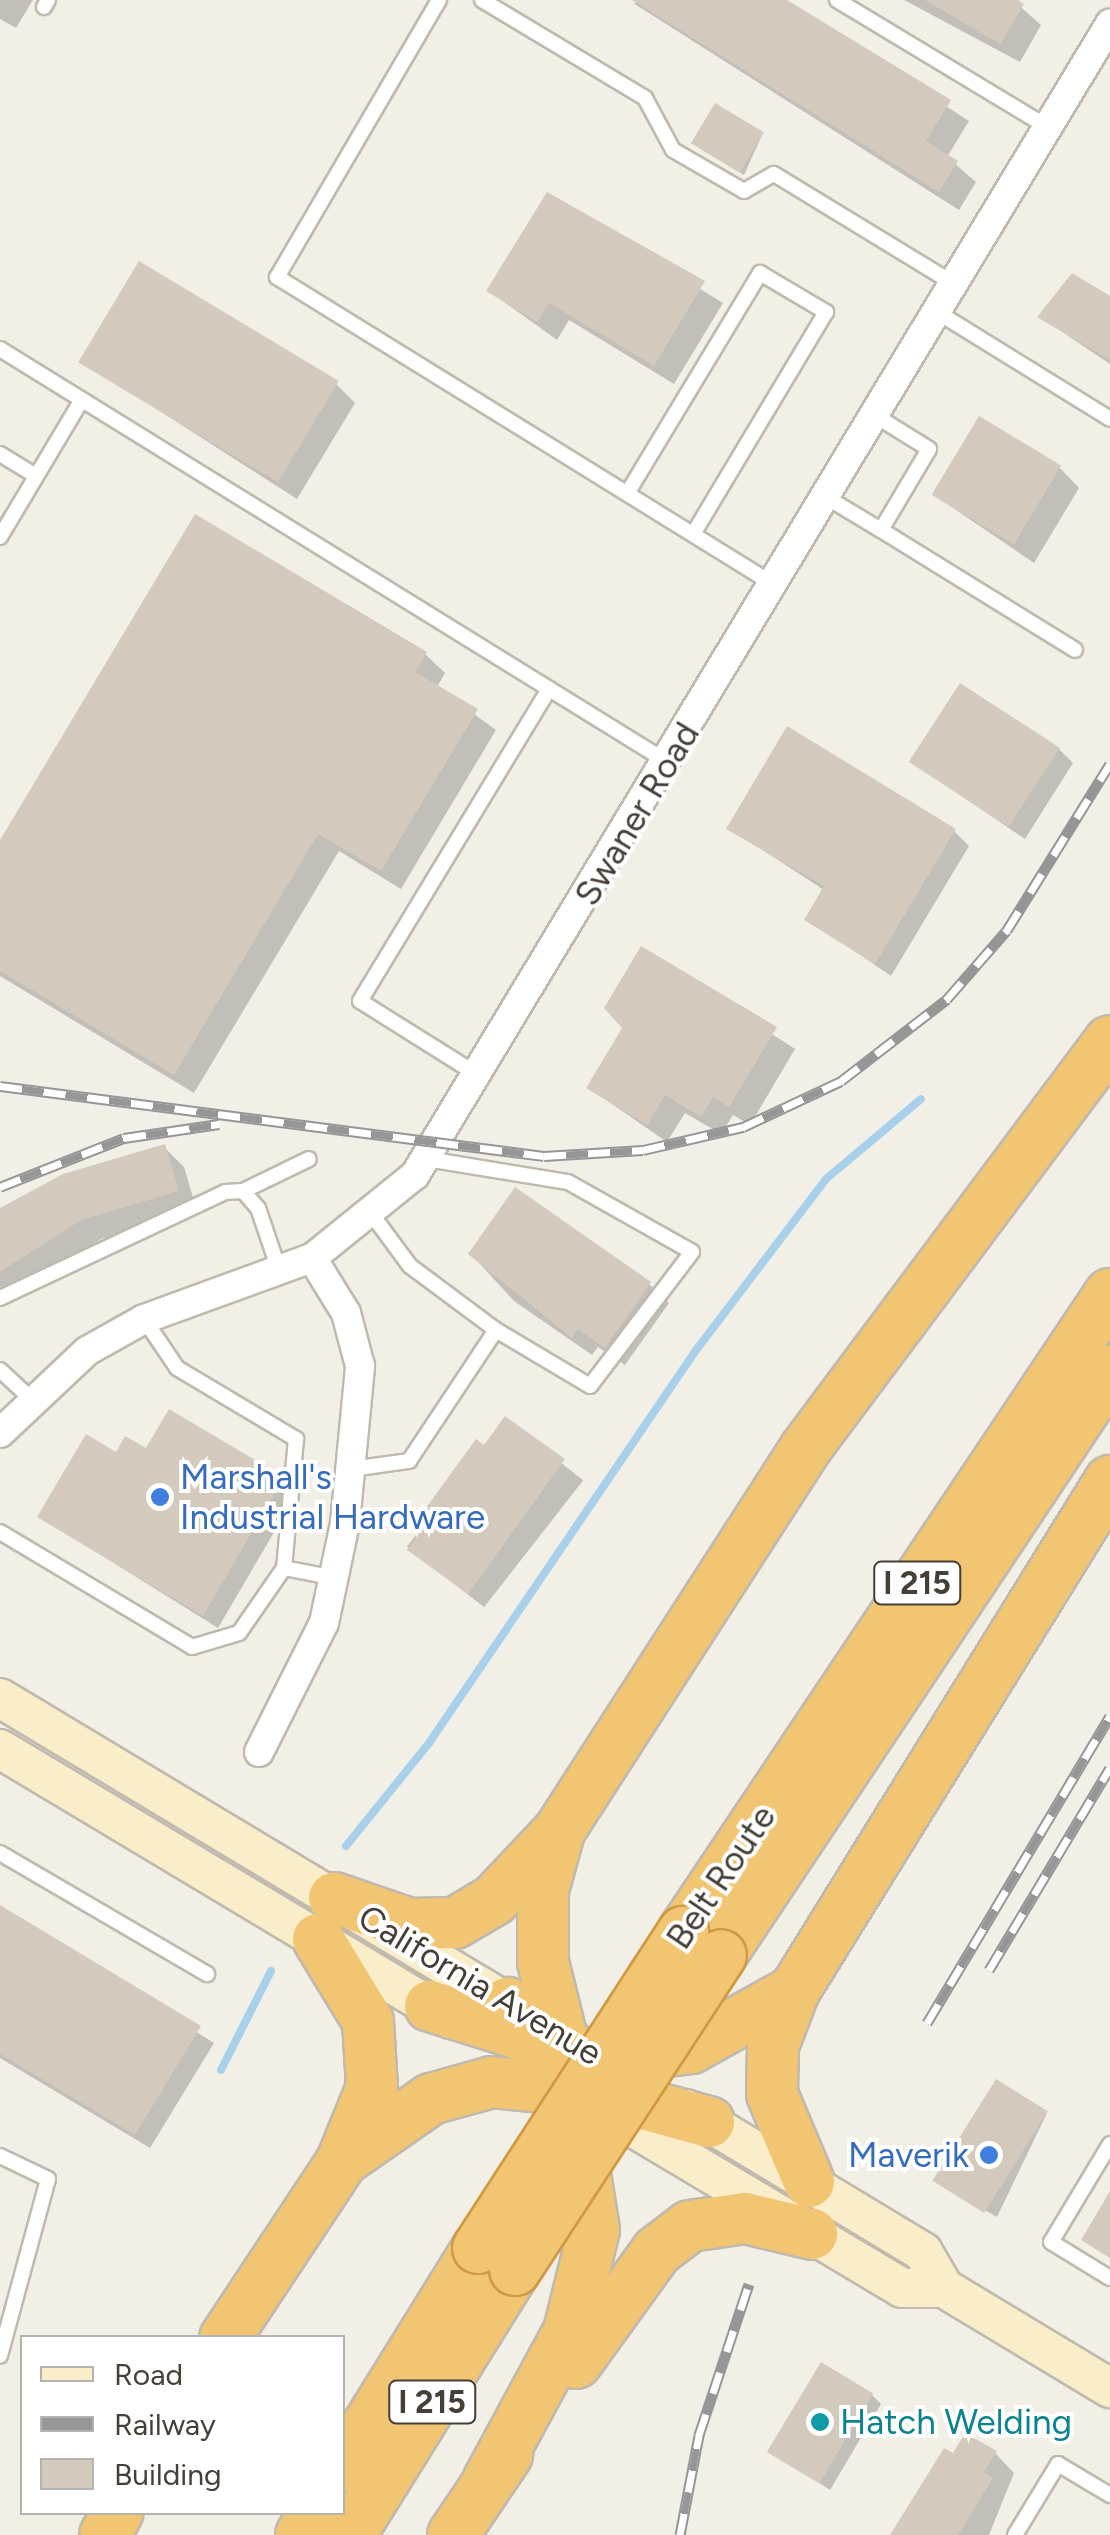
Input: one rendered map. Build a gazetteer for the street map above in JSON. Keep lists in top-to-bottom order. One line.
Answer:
{"streets":{"highway":["I 215","Belt Route"],"main road":["California Avenue"],"street":["Swaner Road"]},"places":["Marshall's Industrial Hardware","Maverik","Hatch Welding"],"legend":["Road","Railway","Building"]}
